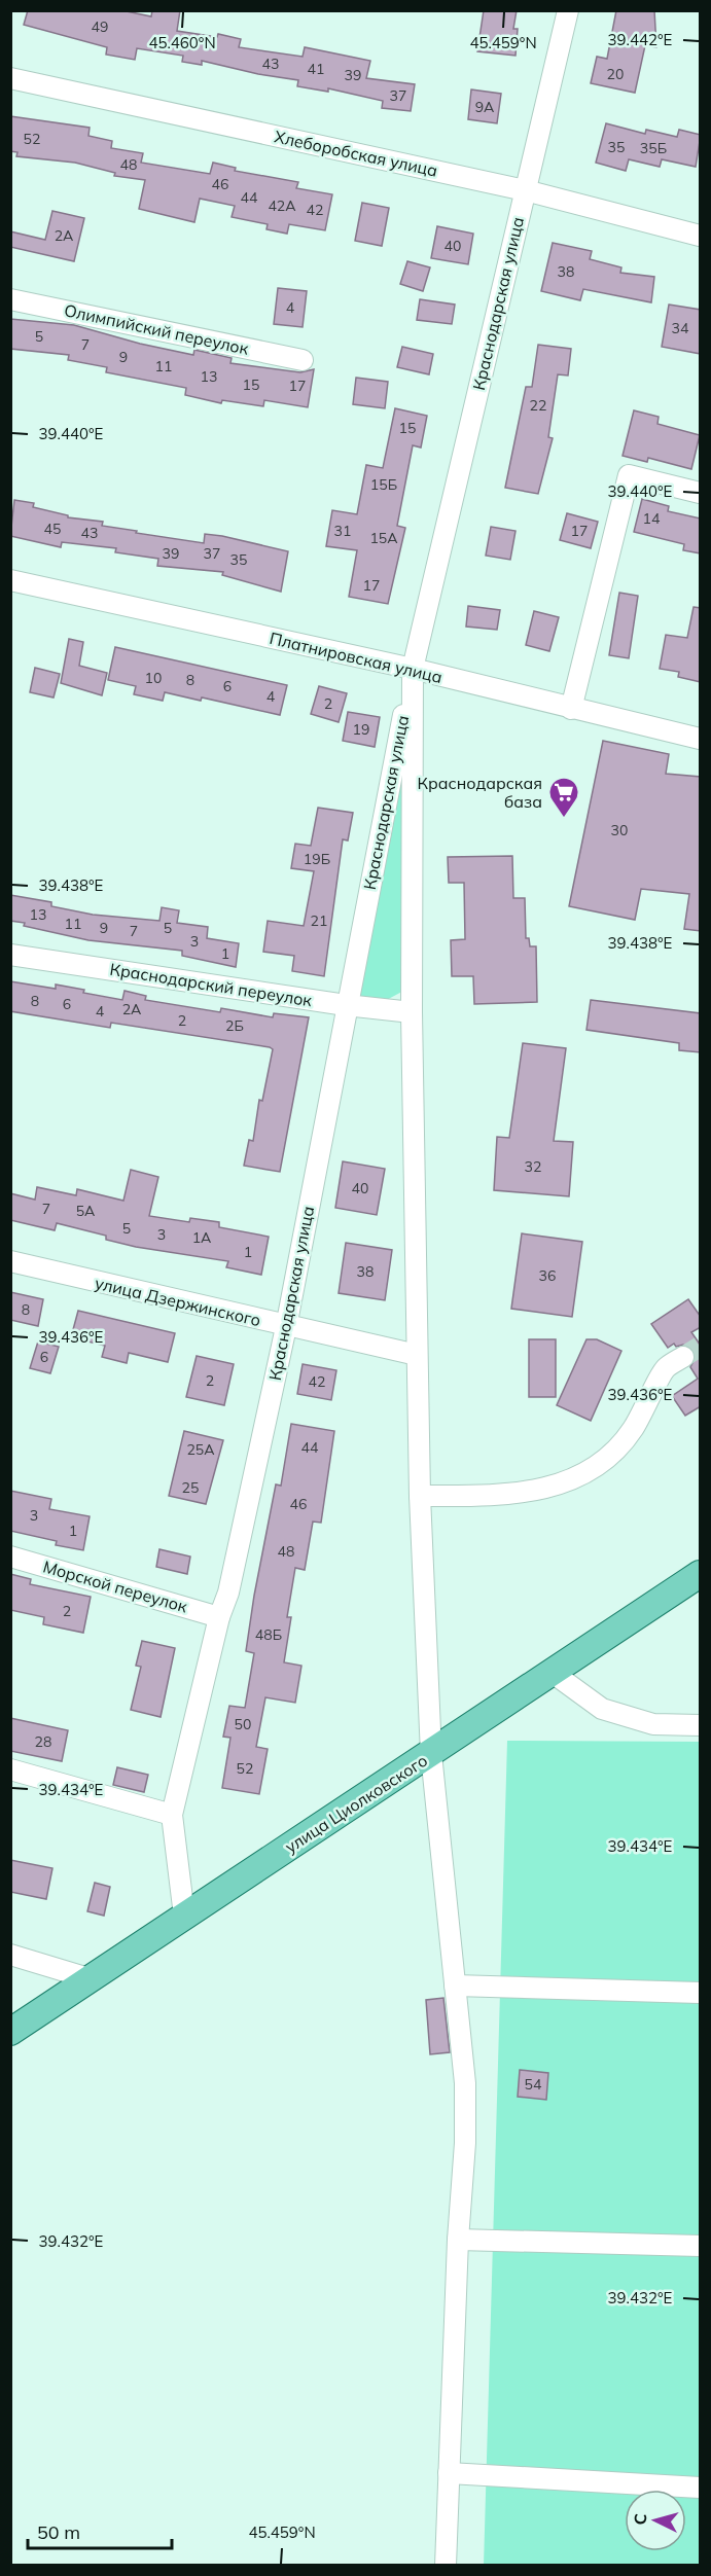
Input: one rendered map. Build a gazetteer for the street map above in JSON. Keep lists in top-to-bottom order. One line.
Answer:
{"streets":{"main road":["улица Циолковского"],"street":["Хлеборобская улица","Краснодарская улица","Олимпийский переулок","Платнировская улица","Краснодарский переулок","улица Дзержинского","Морской переулок"]},"crossings":[["Хлеборобская улица","Краснодарская улица"],["Краснодарская улица","Платнировская улица"],["Краснодарская улица","Краснодарский переулок"],["Краснодарская улица","улица Дзержинского"],["Краснодарская улица","Морской переулок"],["Краснодарская улица","улица Циолковского"]],"places":{"supermarket":["Краснодарская база"]},"house_numbers":["49","43","41","20","39","37","9А","52","35","35Б","48","46","44","42А","42","2А","40","38","4","34","5","7","9","11","13","15","17","22","15","15Б","14","45","31","17","43","15А","39","37","35","17","10","8","6","4","2","19","30","19Б","13","21","11","9","5","7","3","1","8","6","2А","4","2","2Б","32","40","7","5А","5","3","1А","1","38","36","8","6","2","42","44","25А","25","46","3","1","48","2","48Б","50","28","52","54"],"scale_bar":"50 m","north":"left","coordinates":["39.442°E","45.459°N","45.460°N","39.440°E","39.438°E","39.436°E","39.434°E","39.432°E"]}
